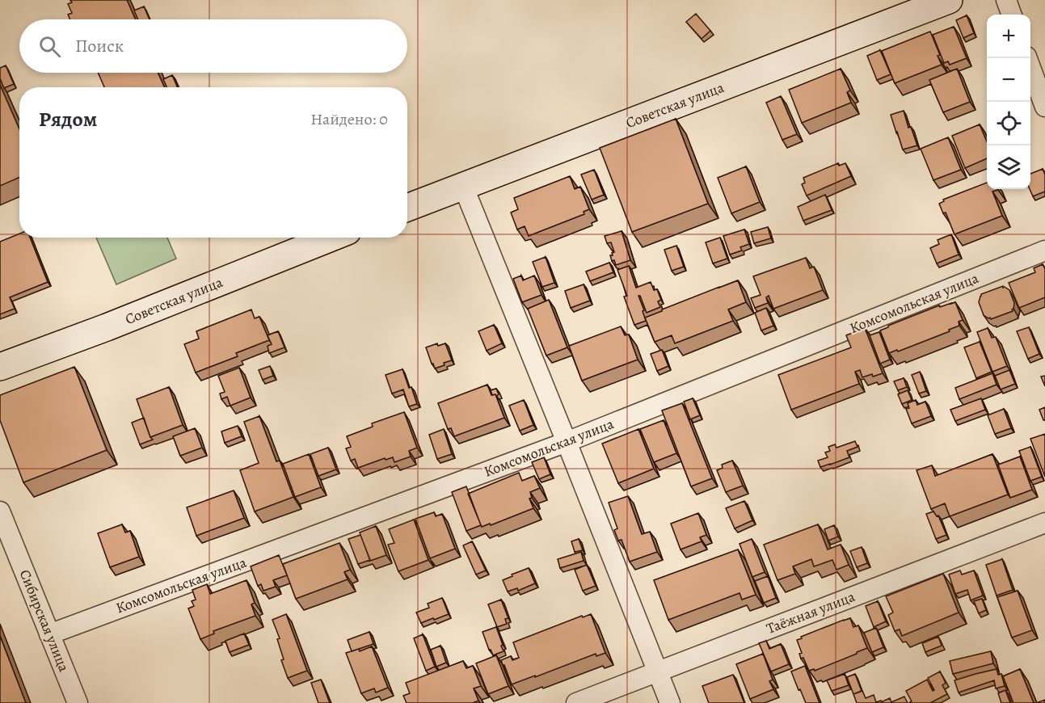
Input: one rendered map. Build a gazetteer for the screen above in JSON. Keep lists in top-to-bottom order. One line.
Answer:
{"streets":{"street":["Советская улица","Комсомольская улица","Таёжная улица","Сибирская улица"]},"crossings":[["Комсомольская улица","Сибирская улица"]],"page":{"map_buttons":["+","−"],"search":"Поиск","heading":["Рядом","Найдено: 0"]}}
